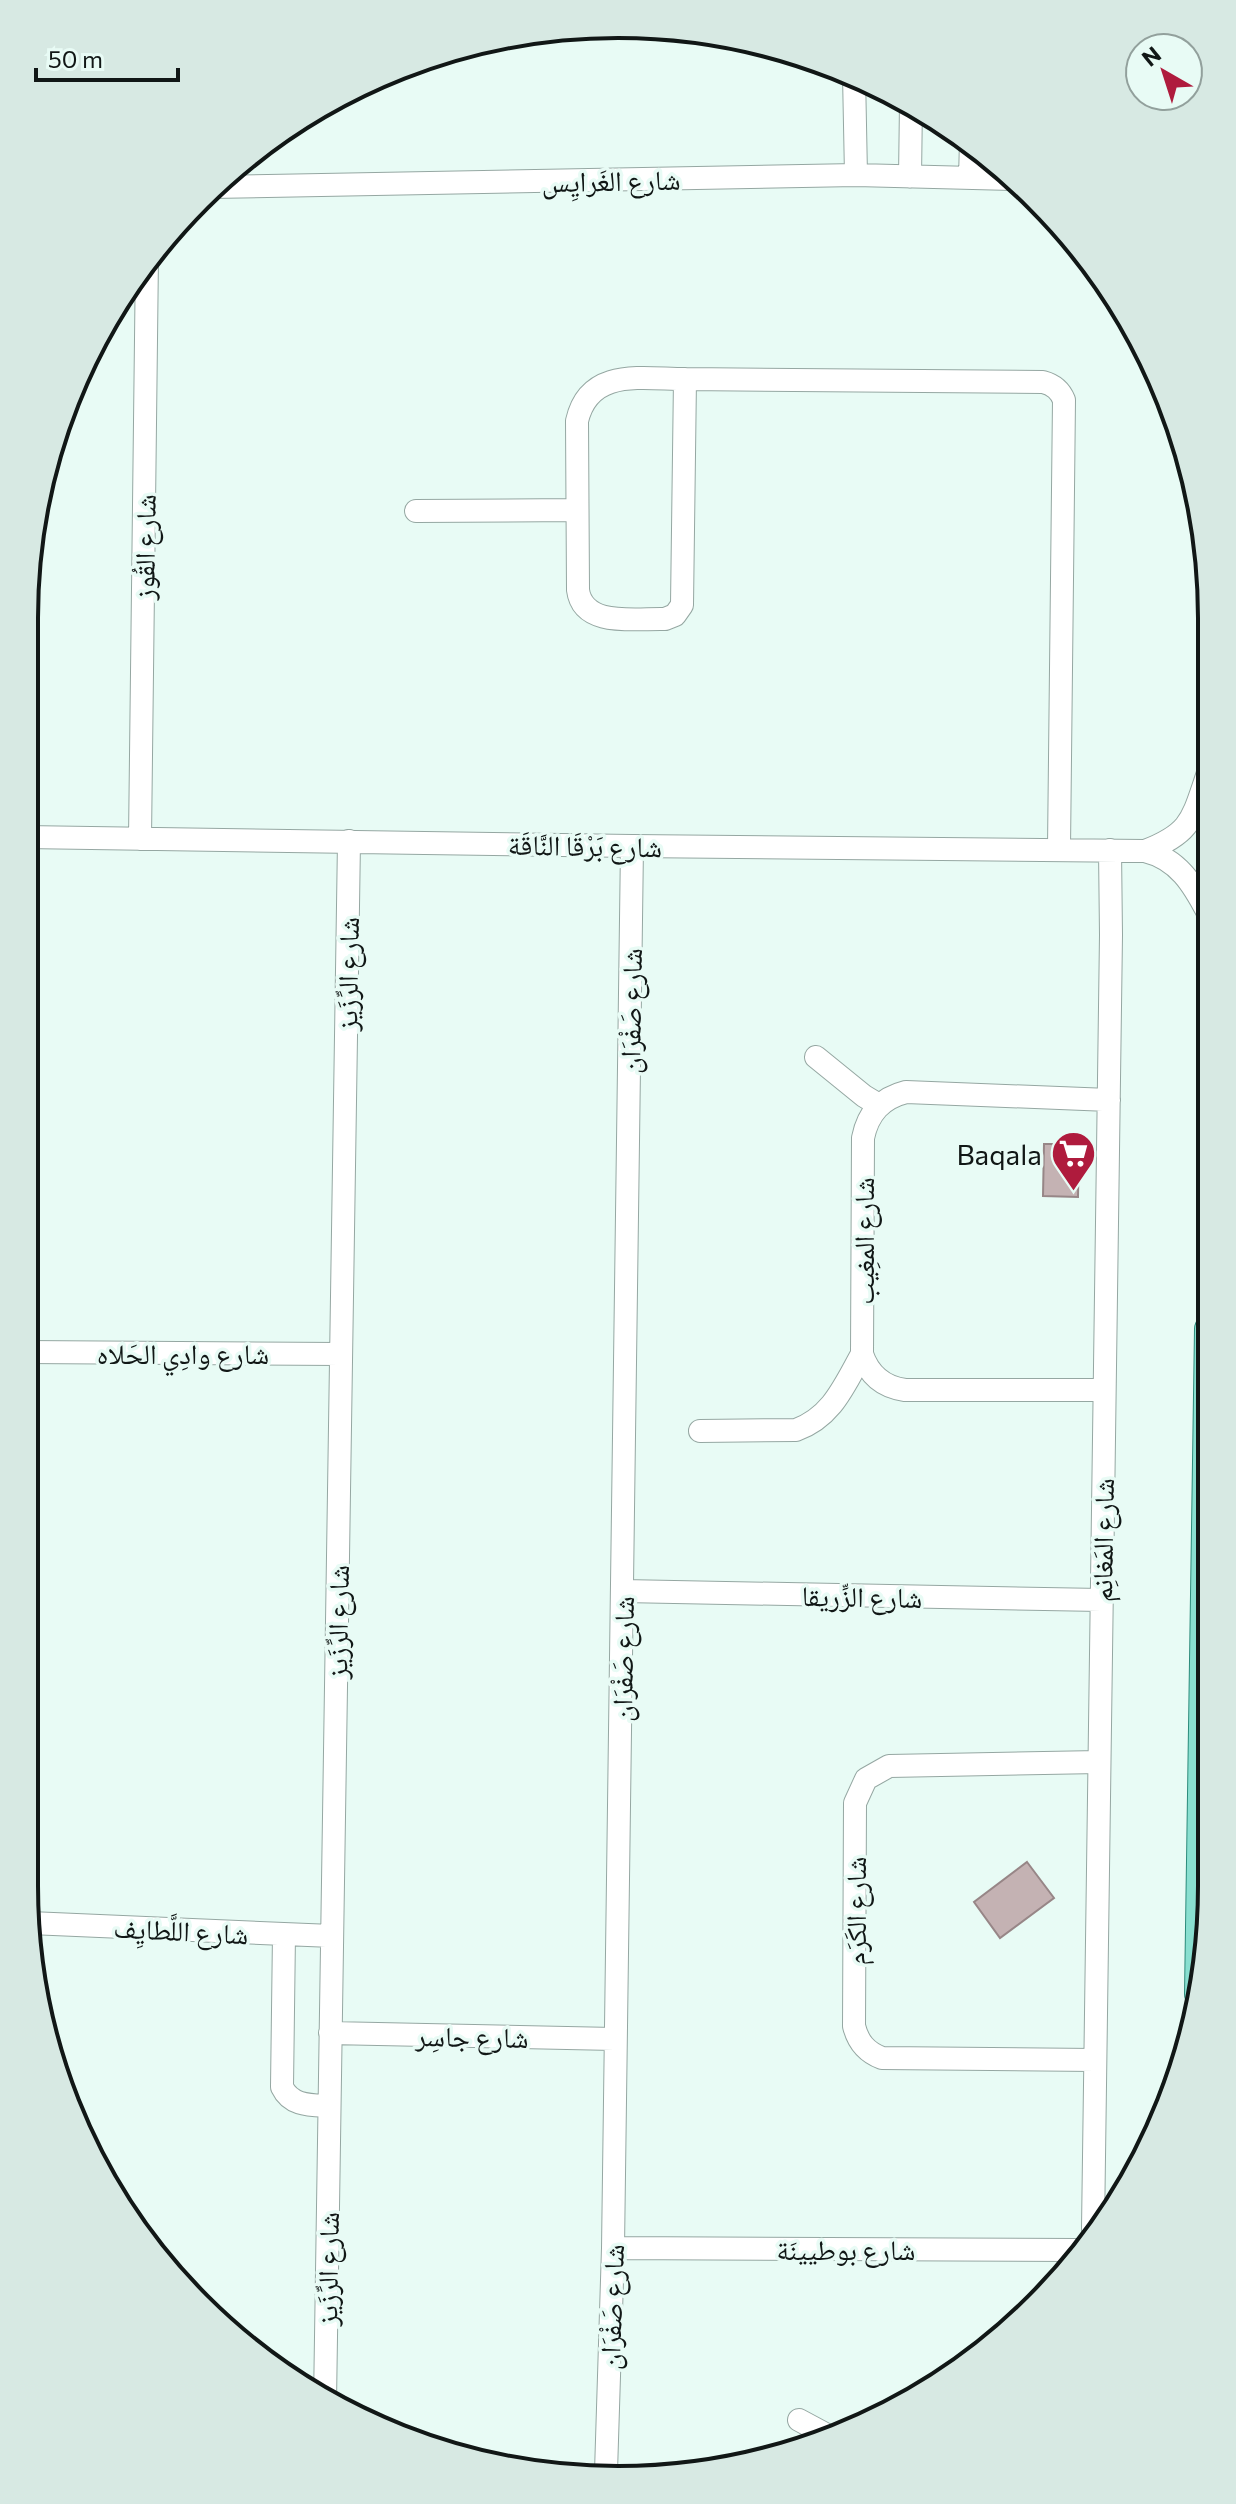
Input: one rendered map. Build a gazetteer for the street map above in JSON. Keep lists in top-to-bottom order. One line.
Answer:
{"streets":{"street":["شارع الغَرايِس","شارع القُوز","شارع بَرْقَا النَّاقَة","شارع الرِّزَيز","شارع صَفْرَان","شارع المغِيب","شارع وادِي الحَلاه","شارع المَغانِم","شارع الزِّريقا","شارع الكَرَم","شارع اللَّطايِف","شارع جاسِر","شارع بوطيينَة"]},"crossings":[["شارع القُوز","شارع بَرْقَا النَّاقَة"],["شارع بَرْقَا النَّاقَة","شارع الرِّزَيز"],["شارع بَرْقَا النَّاقَة","شارع صَفْرَان"],["شارع بَرْقَا النَّاقَة","شارع المَغانِم"],["شارع الرِّزَيز","شارع وادِي الحَلاه"],["شارع الرِّزَيز","شارع اللَّطايِف"],["شارع الرِّزَيز","شارع جاسِر"],["شارع صَفْرَان","شارع الزِّريقا"],["شارع صَفْرَان","شارع جاسِر"],["شارع صَفْرَان","شارع بوطيينَة"],["شارع المَغانِم","شارع الزِّريقا"],["شارع المَغانِم","شارع الكَرَم"]],"places":{"supermarket":["Baqala"]},"scale_bar":"50 m","north":"top left"}
